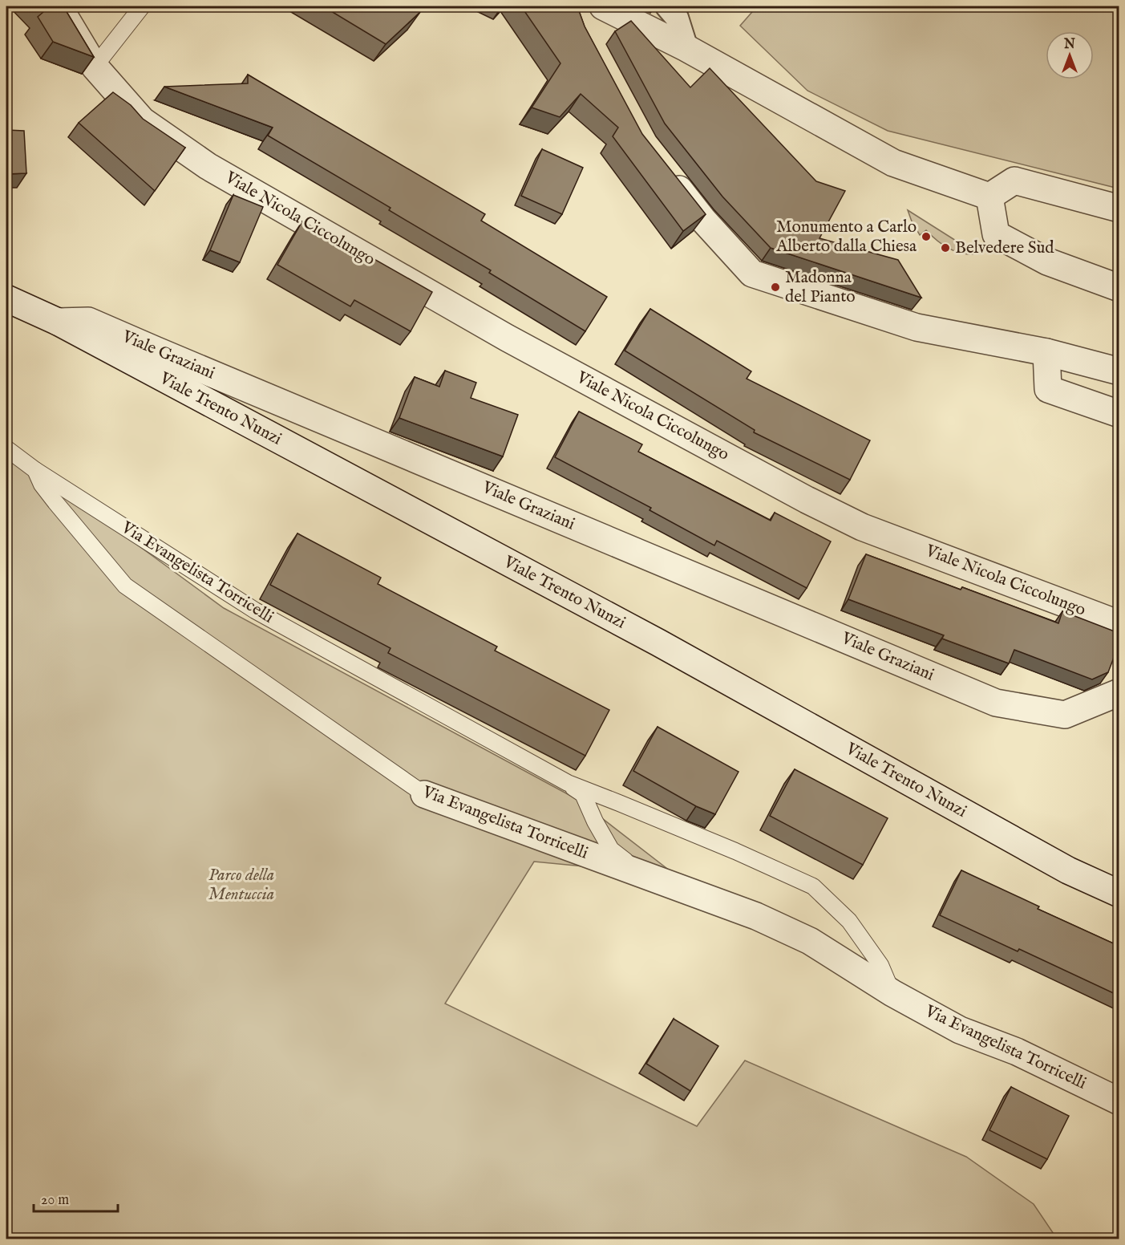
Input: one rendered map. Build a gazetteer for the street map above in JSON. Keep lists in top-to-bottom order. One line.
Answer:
{"streets":{"street":["Viale Nicola Ciccolungo","Viale Graziani","Viale Trento Nunzi","Via Evangelista Torricelli"]},"crossings":[["Viale Graziani","Viale Trento Nunzi"]],"parks":["Parco della Mentuccia"],"places":["Monumento a Carlo Alberto dalla Chiesa","Belvedere Sud","Madonna del Pianto"],"scale_bar":"20 m","north":"top"}
